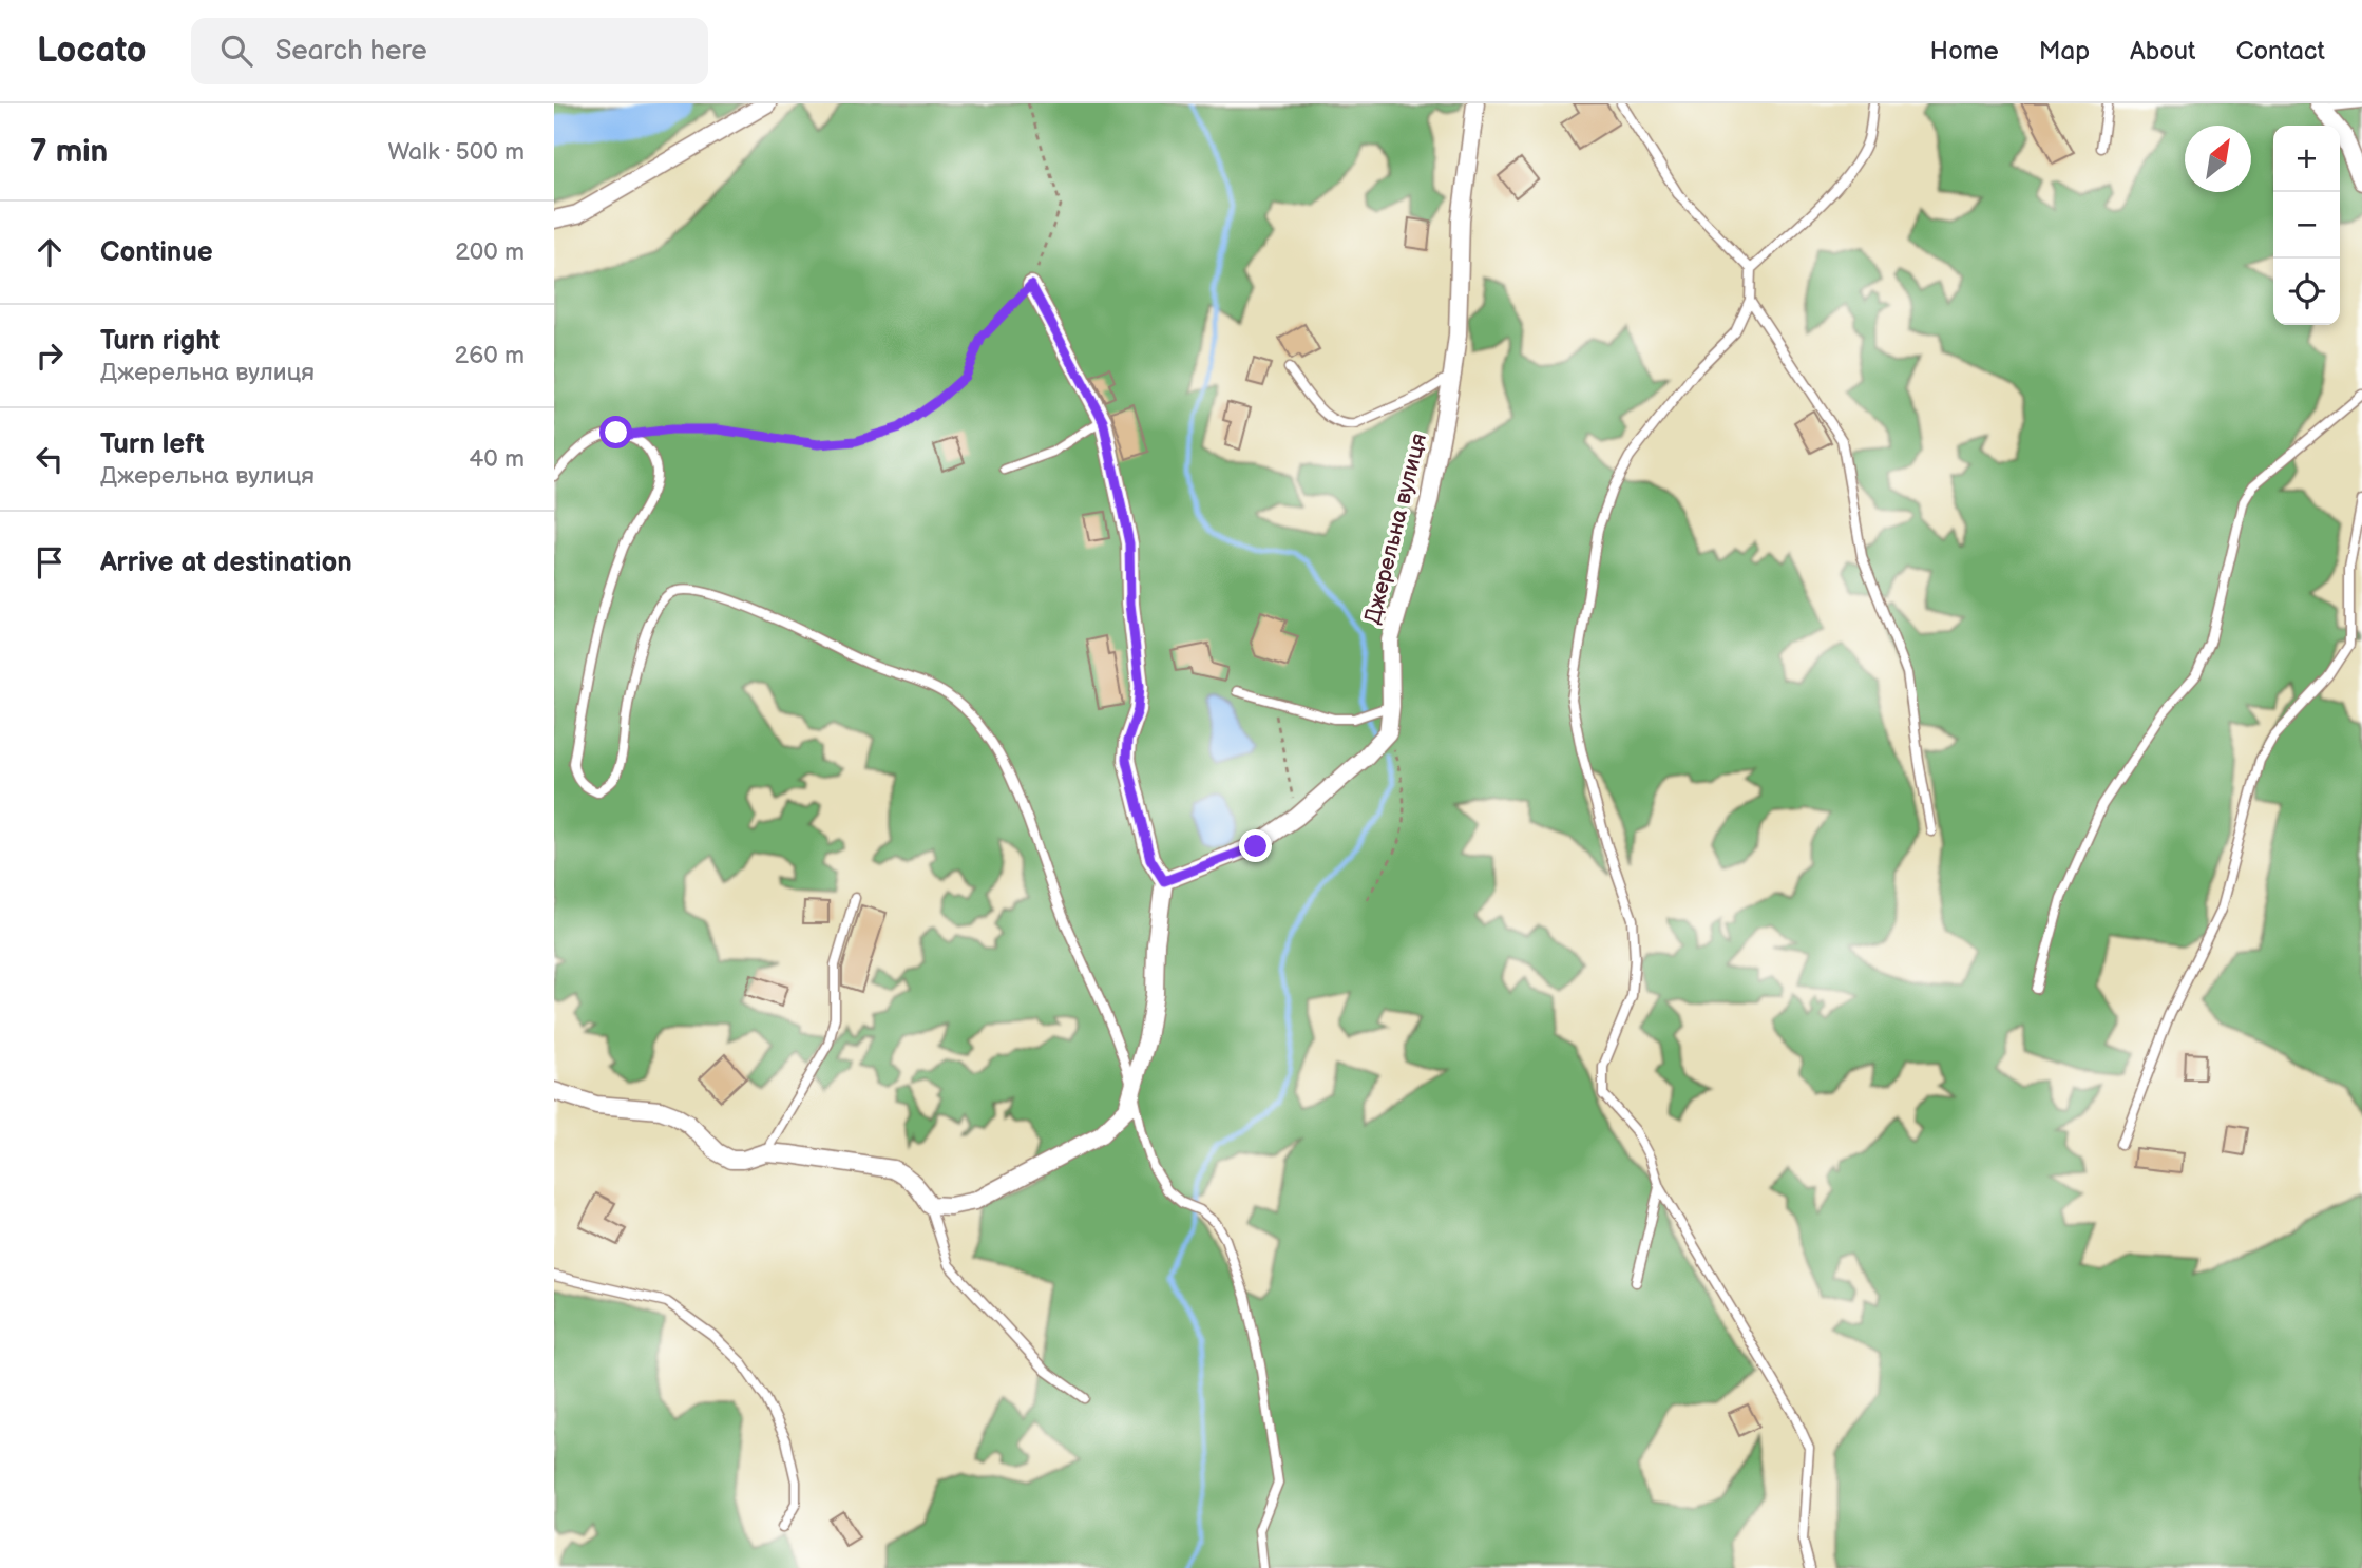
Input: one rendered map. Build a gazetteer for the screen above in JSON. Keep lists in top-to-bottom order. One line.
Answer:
{"streets":{"street":["Джерельна вулиця"]},"north":"top right","page":{"header":"Locato","search":"Search here","nav":["Home","Map","About","Contact"],"heading":["7 min","Walk · 500 m"],"map_buttons":["+","−"],"list":[["Continue","200 m"],["Turn right","Джерельна вулиця","260 m"],["Turn left","Джерельна вулиця","40 m"],"Arrive at destination"]}}
